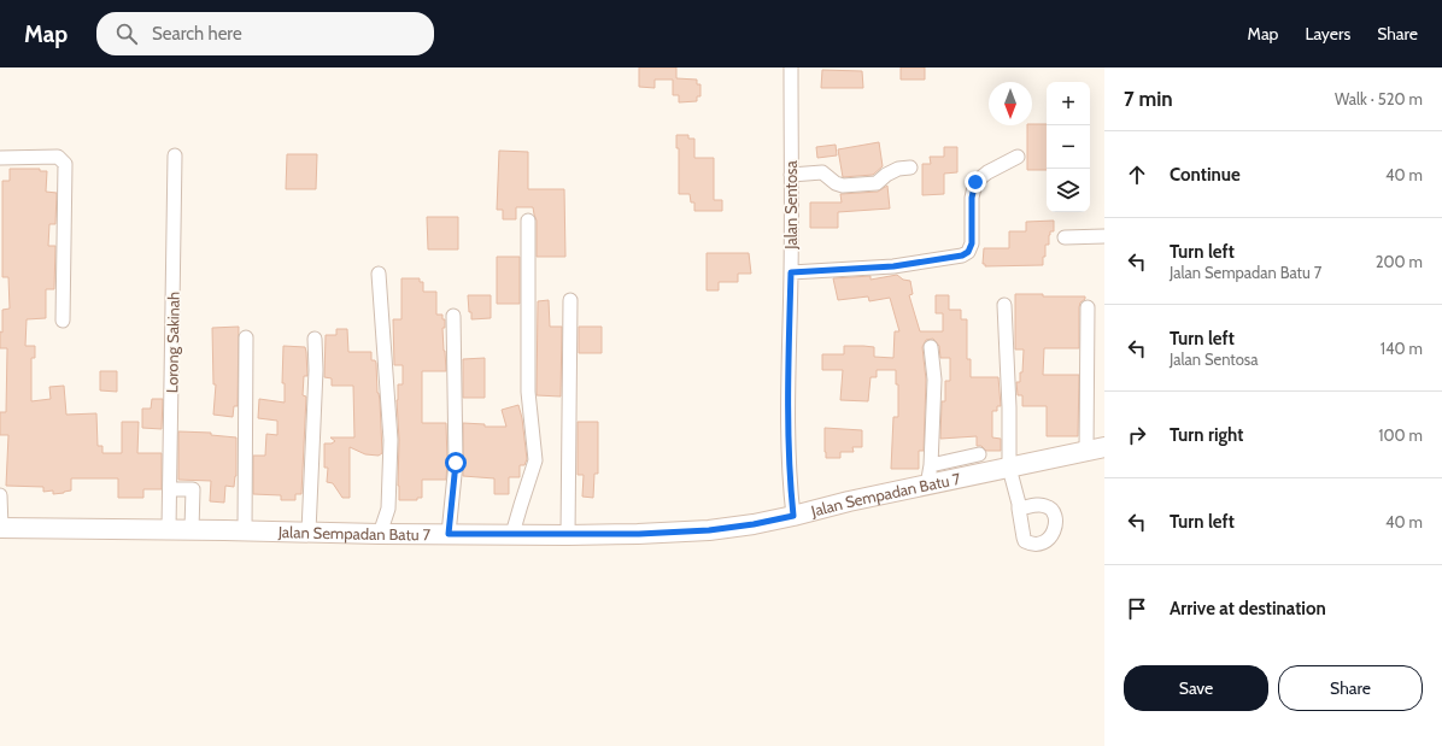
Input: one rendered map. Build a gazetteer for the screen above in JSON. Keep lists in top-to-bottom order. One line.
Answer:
{"streets":{"street":["Jalan Sentosa","Lorong Sakinah","Jalan Sempadan Batu 7"]},"crossings":[["Jalan Sentosa","Jalan Sempadan Batu 7"],["Lorong Sakinah","Jalan Sempadan Batu 7"]],"north":"bottom","page":{"header":"Map","search":"Search here","nav":["Map","Layers","Share"],"heading":["7 min","Walk · 520 m"],"map_buttons":["+","−"],"list":[["Continue","40 m"],["Turn left","Jalan Sempadan Batu 7","200 m"],["Turn left","Jalan Sentosa","140 m"],["Turn right","100 m"],["Turn left","40 m"],"Arrive at destination"],"buttons":["Save","Share"]}}
